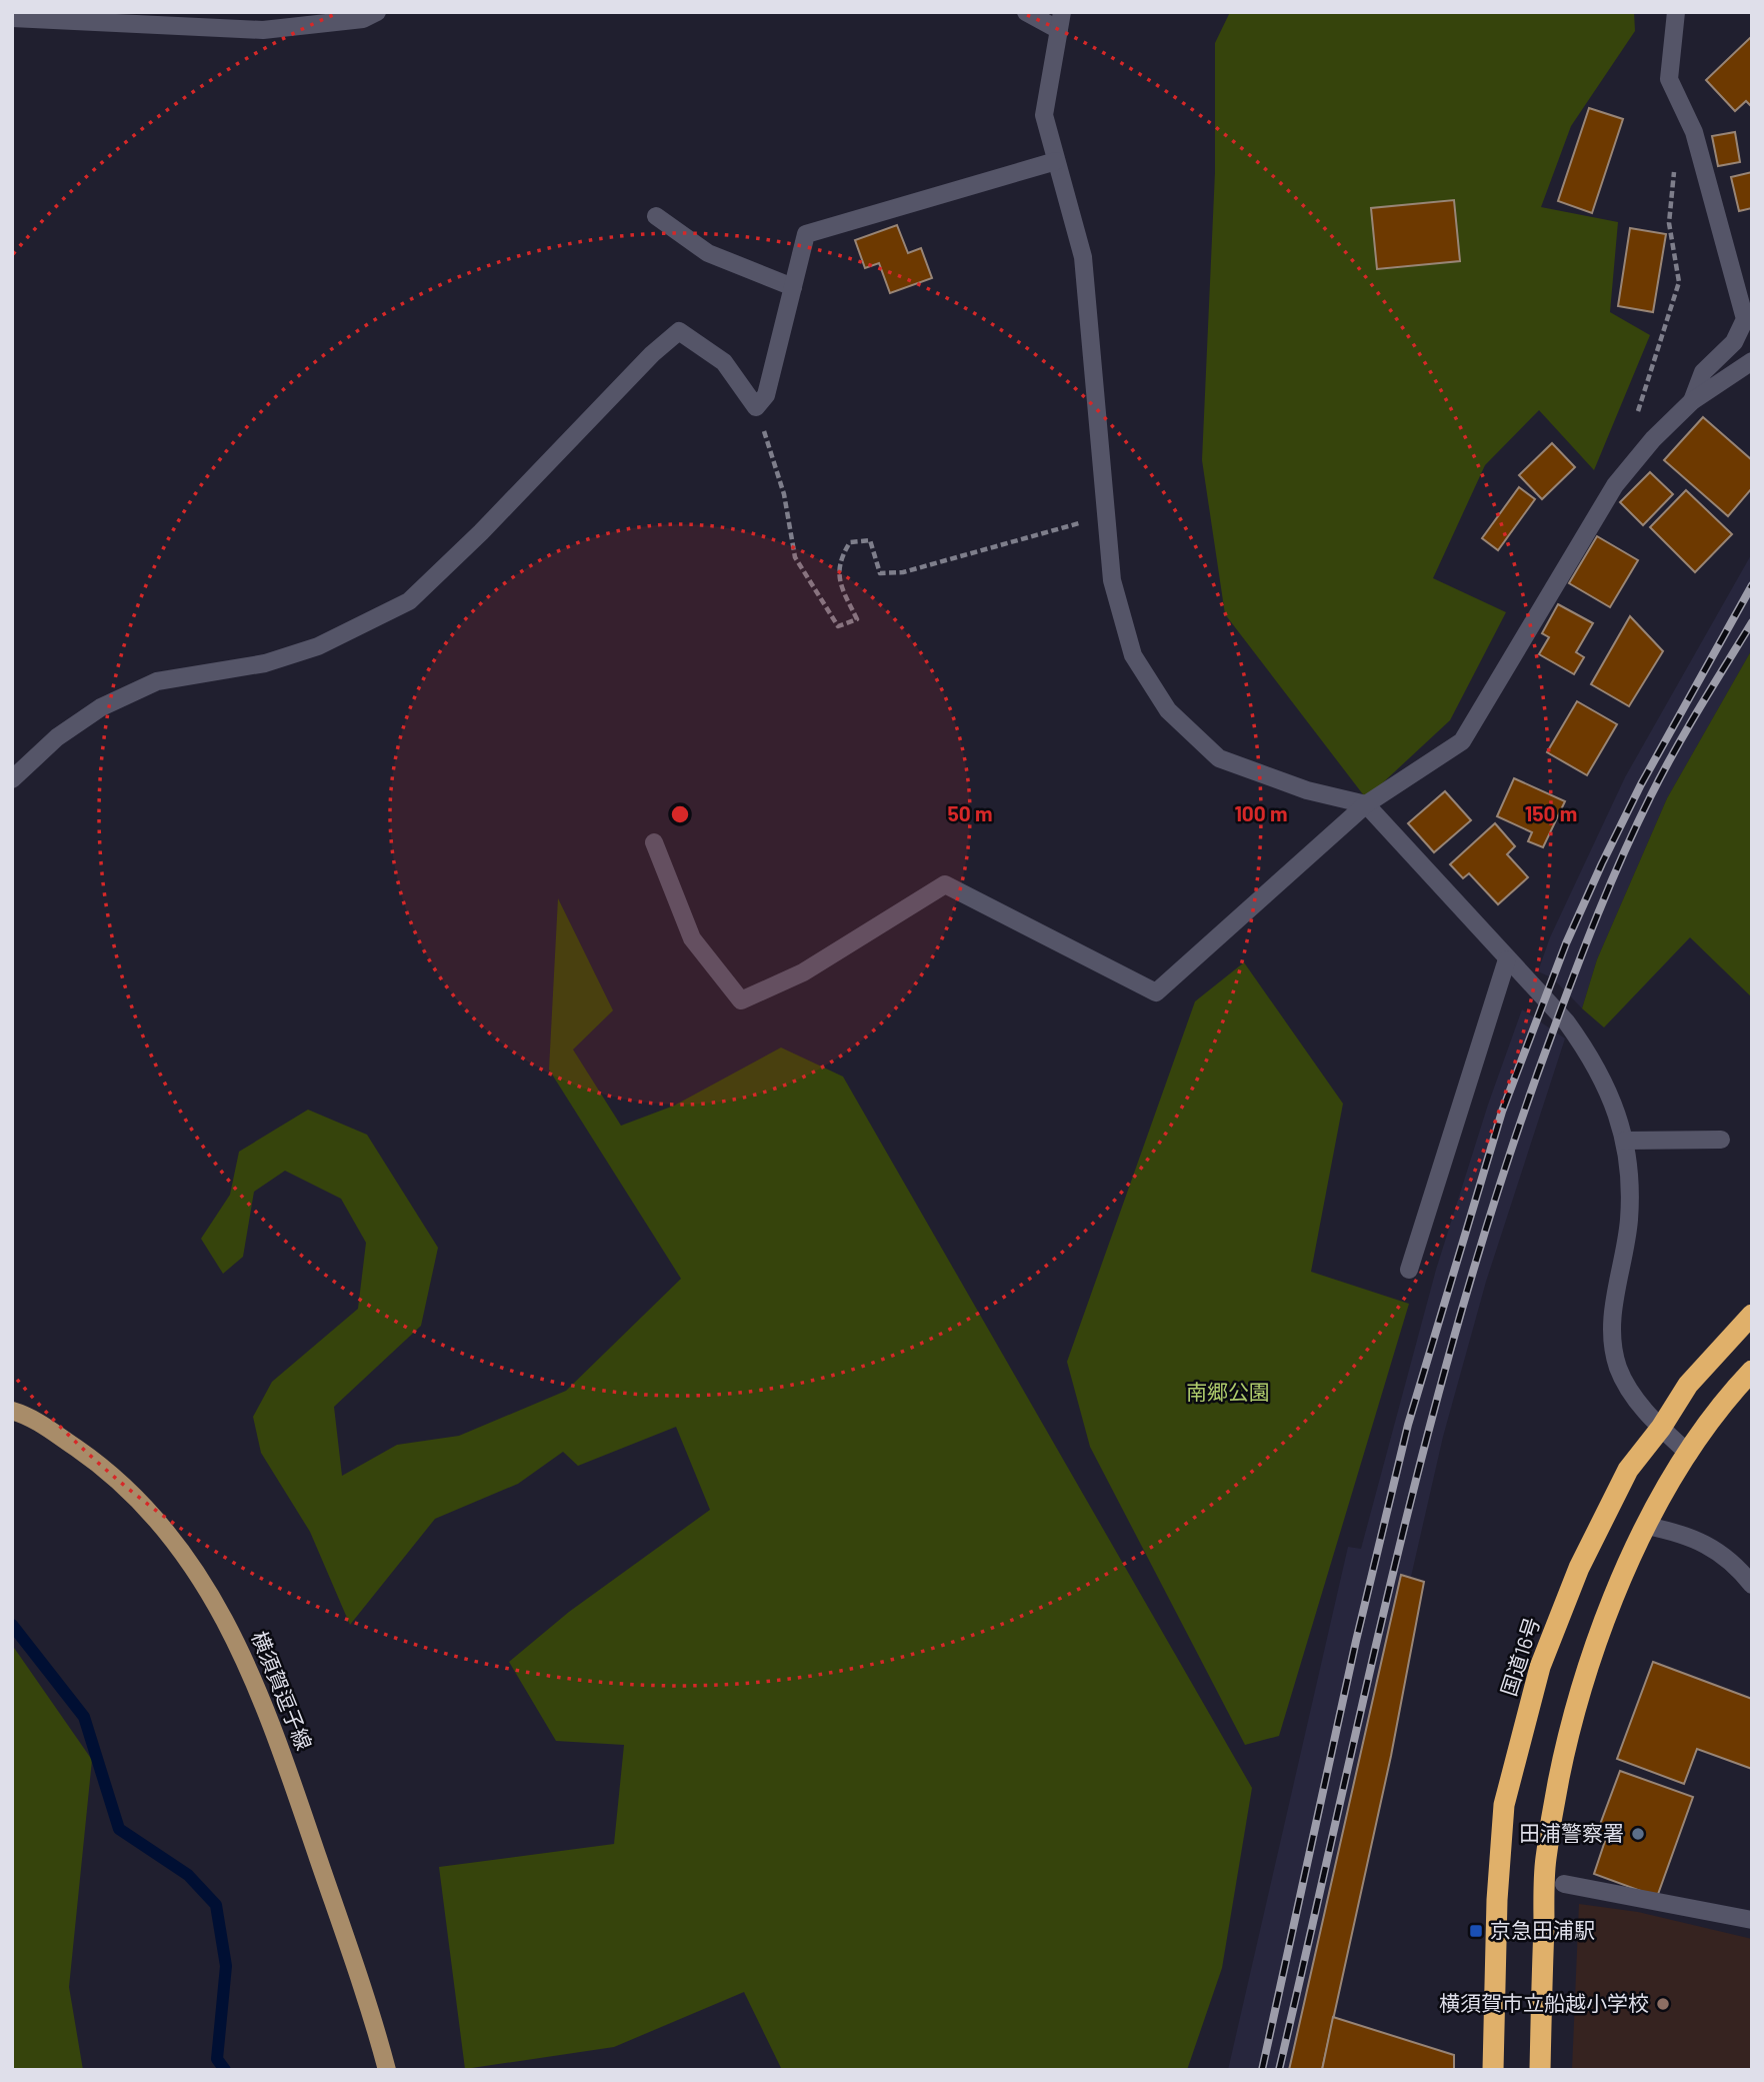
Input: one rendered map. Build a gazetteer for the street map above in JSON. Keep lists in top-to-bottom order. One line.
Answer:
{"streets":{"highway":["国道16号"],"main road":["横須賀逗子線"]},"parks":["南郷公園"],"places":{"other":["田浦警察署","横須賀市立船越小学校"],"transit":["京急田浦駅"]},"rings":["50 m","100 m","150 m"]}
